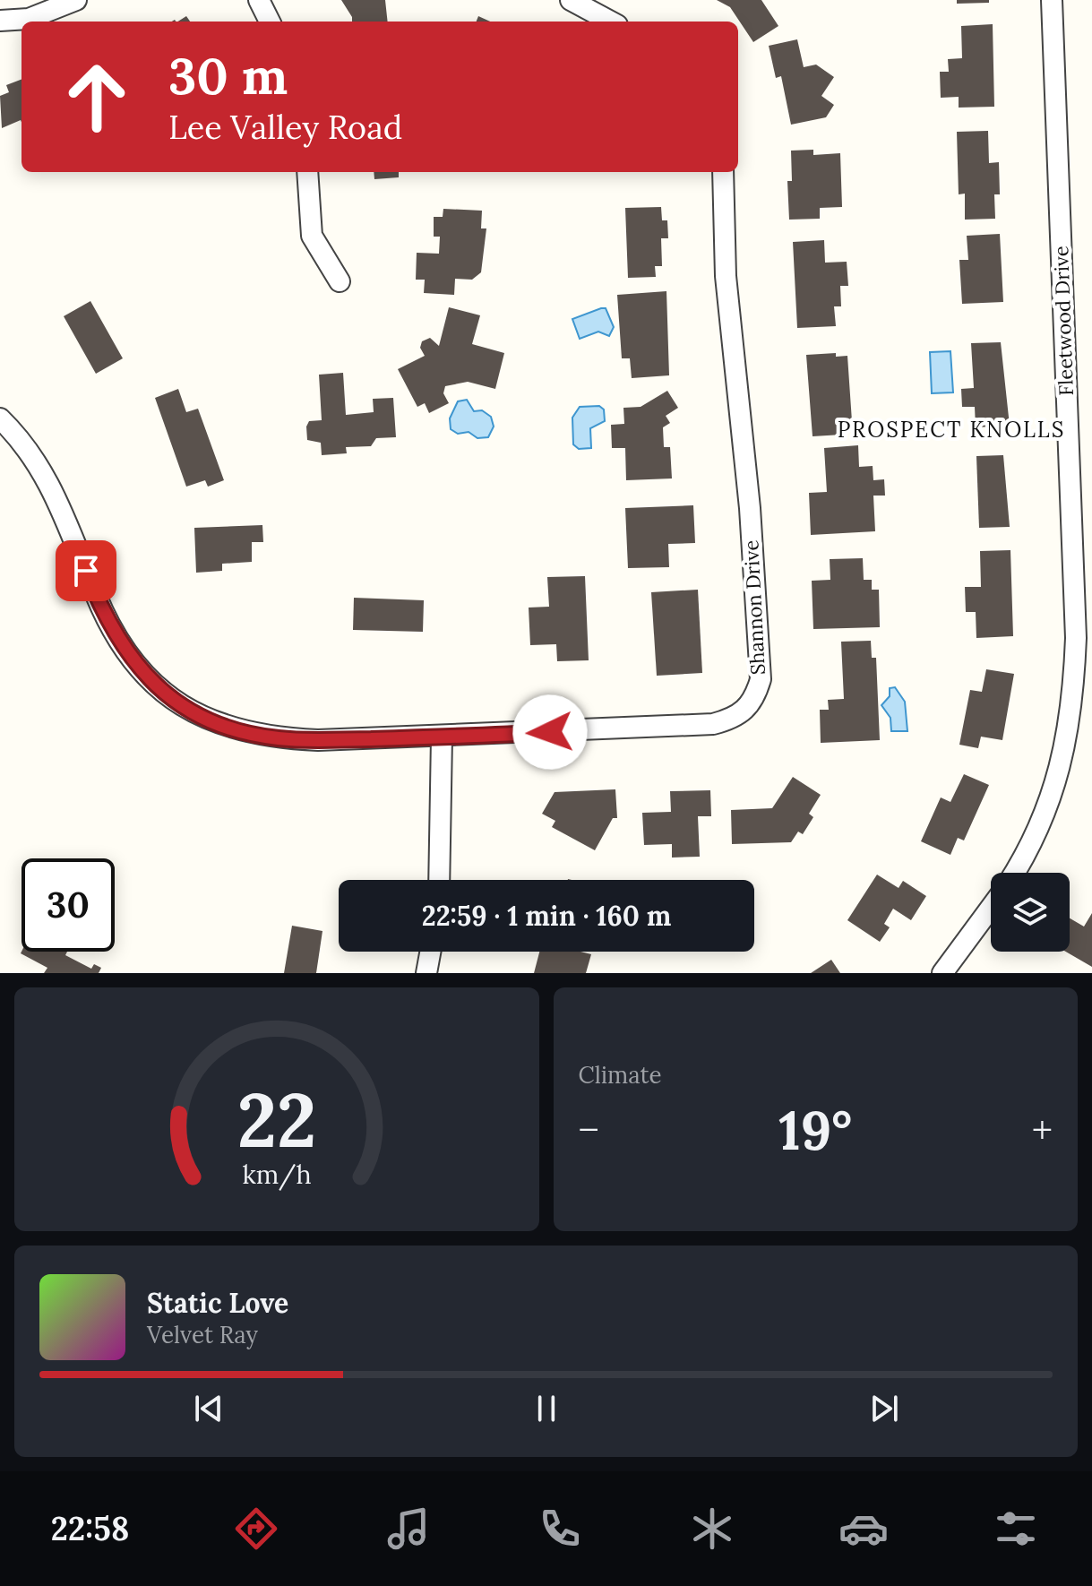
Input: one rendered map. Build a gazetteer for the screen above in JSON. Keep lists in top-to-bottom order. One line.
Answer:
{"streets":{"street":["Fleetwood Drive","Shannon Drive"]},"districts":["PROSPECT KNOLLS"],"page":{"turn":["30 m","Lee Valley Road"],"limit":"30","trip":"22:59 · 1 min · 160 m","tile":"Climate","heat":["−","19°","+"],"song":["Static Love","Velvet Ray"],"tabs":"22:58","gauge":["22","km/h"]}}
